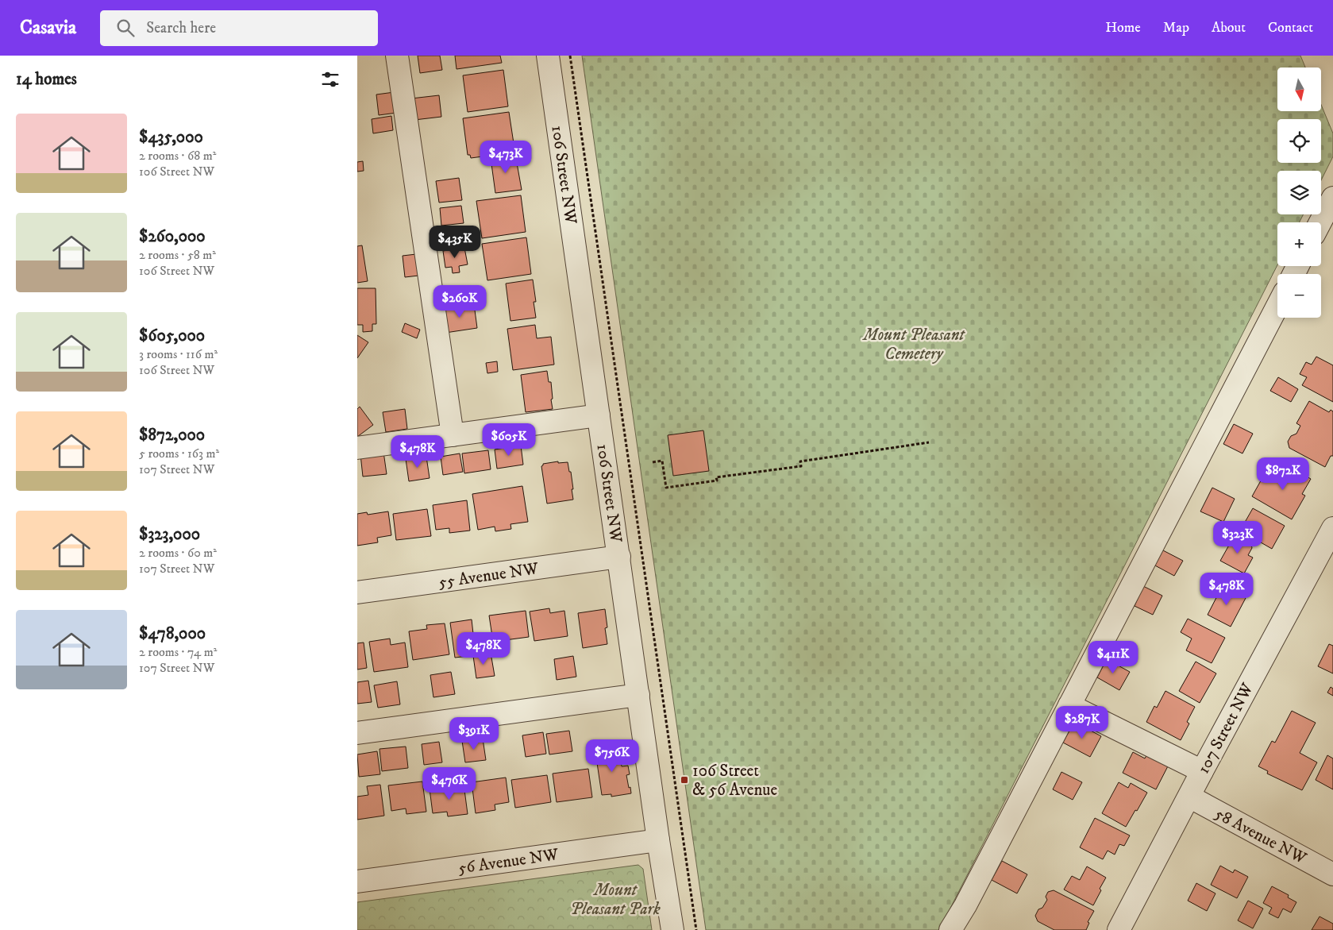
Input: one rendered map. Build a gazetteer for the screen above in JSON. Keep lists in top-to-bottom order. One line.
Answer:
{"streets":{"street":["106 Street NW","55 Avenue NW","107 Street NW","58 Avenue NW","56 Avenue NW"]},"crossings":[["106 Street NW","55 Avenue NW"],["106 Street NW","56 Avenue NW"],["107 Street NW","58 Avenue NW"]],"parks":["Mount Pleasant Cemetery","Mount Pleasant Park"],"places":{"transit":["106 Street & 56 Avenue"]},"north":"bottom","page":{"header":"Casavia","search":"Search here","nav":["Home","Map","About","Contact"],"heading":"14 homes","map_buttons":["+","−"],"list":[{"name":"$435,000","note":"2 rooms · 68 m² · 106 Street NW"},{"name":"$260,000","note":"2 rooms · 58 m² · 106 Street NW"},{"name":"$605,000","note":"3 rooms · 116 m² · 106 Street NW"},{"name":"$872,000","note":"5 rooms · 163 m² · 107 Street NW"},{"name":"$323,000","note":"2 rooms · 60 m² · 107 Street NW"},{"name":"$478,000","note":"2 rooms · 74 m² · 107 Street NW"}],"price":["$473K","$435K","$260K","$605K","$478K","$872K","$323K","$478K","$478K","$411K","$287K","$391K","$756K","$476K"]}}
